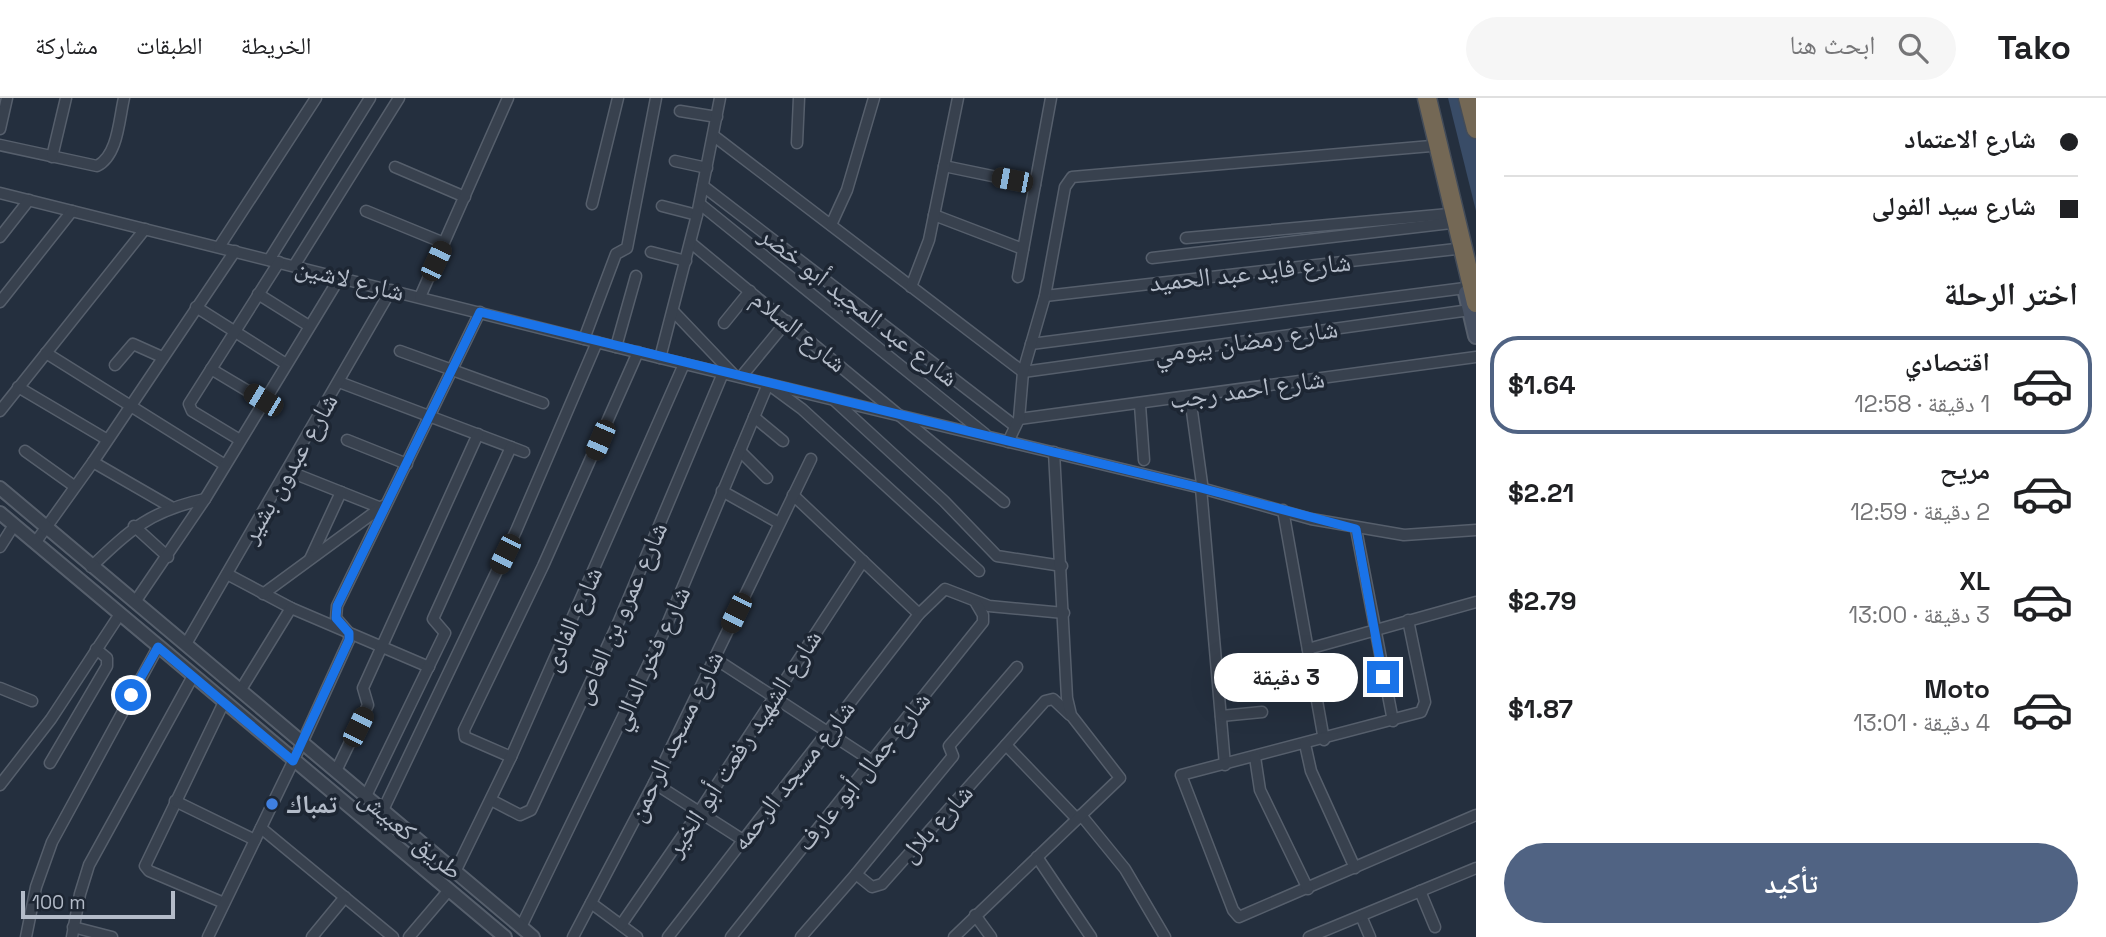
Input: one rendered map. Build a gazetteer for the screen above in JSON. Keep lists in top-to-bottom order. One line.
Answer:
{"streets":{"street":["شارع فايد عبد الحميد","شارع لاشين","شارع عبد المجيد أبو خضر","شارع السلام","شارع رمضان بيومي","شارع احمد رجب","شارع عبدون بشير","شارع عمرو بن العاص","شارع الفادى","شارع فخر الدالي","شارع مسجد الرحمن","شارع الشهيد رفعت أبو الخير","شارع جمال أبو عارف","شارع مسجد الرحمه","شارع بلال","طريق كعبيش"]},"crossings":[["شارع لاشين","شارع السلام"],["شارع لاشين","شارع عبدون بشير"],["شارع لاشين","شارع عمرو بن العاص"],["شارع لاشين","شارع الفادى"],["شارع لاشين","شارع فخر الدالي"],["شارع عبد المجيد أبو خضر","شارع احمد رجب"],["شارع عبدون بشير","طريق كعبيش"],["شارع عمرو بن العاص","شارع الفادى"],["شارع الفادى","طريق كعبيش"],["شارع فخر الدالي","طريق كعبيش"],["شارع جمال أبو عارف","شارع مسجد الرحمه"]],"places":["تمباك"],"scale_bar":"100 m","page":{"header":"Tako","search":"ابحث هنا","nav":["الخريطة","الطبقات","مشاركة"],"banner":["شارع الاعتماد","شارع سيد الفولى"],"heading":"اختر الرحلة","list":[{"name":"اقتصادي","note":"1 دقيقة · 12:58","value":"$1.64"},{"name":"مريح","note":"2 دقيقة · 12:59","value":"$2.21"},{"name":"XL","note":"3 دقيقة · 13:00","value":"$2.79"},{"name":"Moto","note":"4 دقيقة · 13:01","value":"$1.87"}],"bubble":"3 دقيقة","buttons":"تأكيد","scale":"100 m"}}
